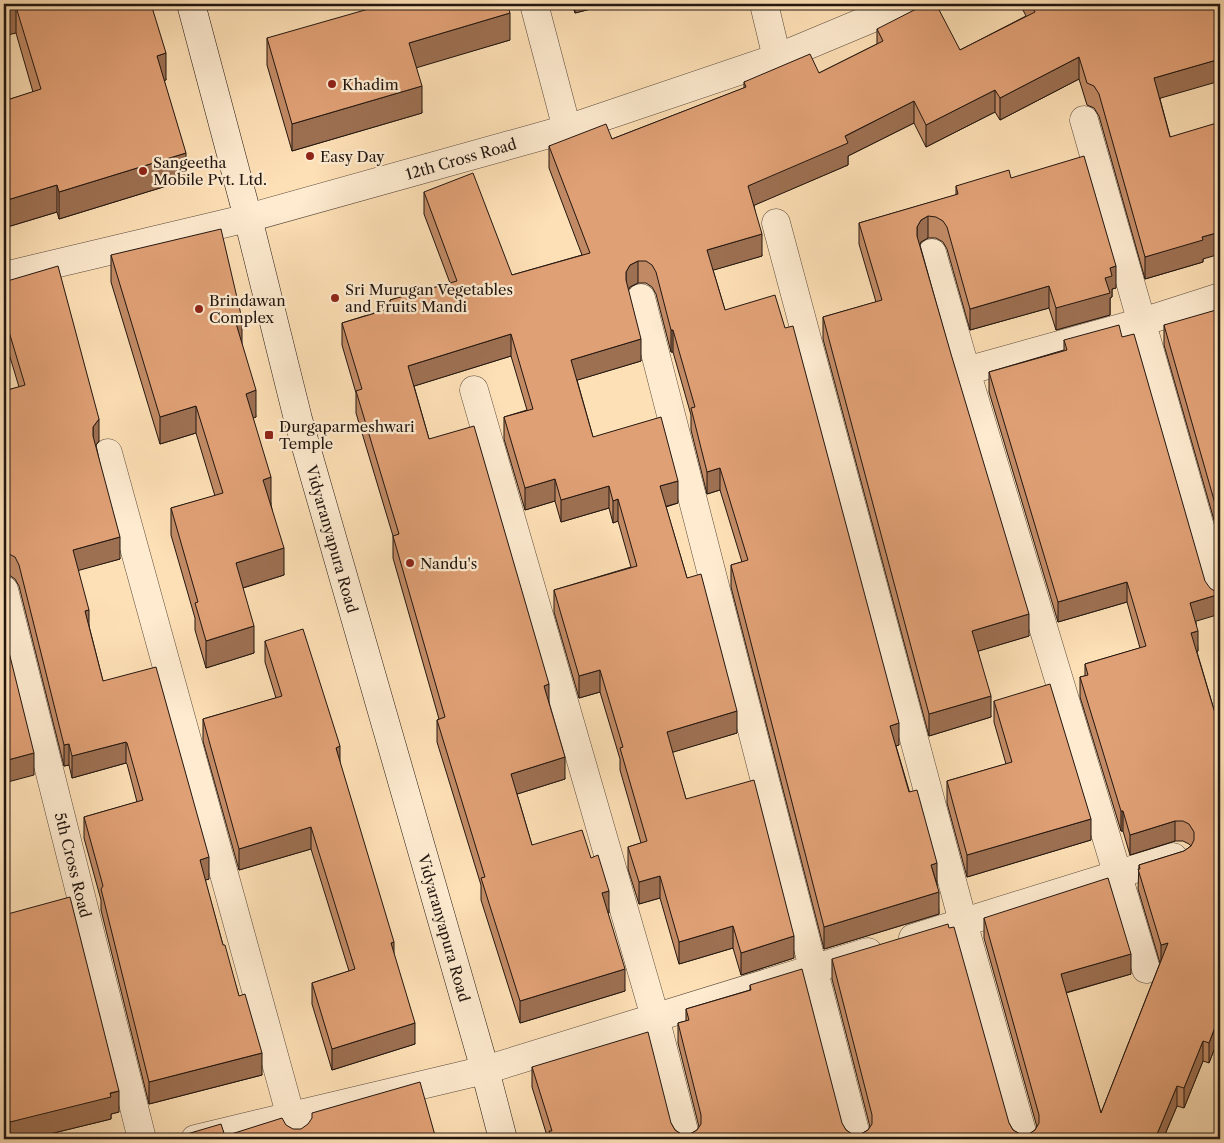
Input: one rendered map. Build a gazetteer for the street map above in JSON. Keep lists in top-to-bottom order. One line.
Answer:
{"streets":{"street":["12th Cross Road","Vidyaranyapura Road","5th Cross Road"]},"crossings":[["12th Cross Road","Vidyaranyapura Road"]],"places":{"other":["Khadim","Easy Day","Sangeetha Mobile Pvt. Ltd.","Sri Murugan Vegetables and Fruits Mandi","Brindawan Complex","Nandu's"],"transit":["Durgaparmeshwari Temple"]}}
